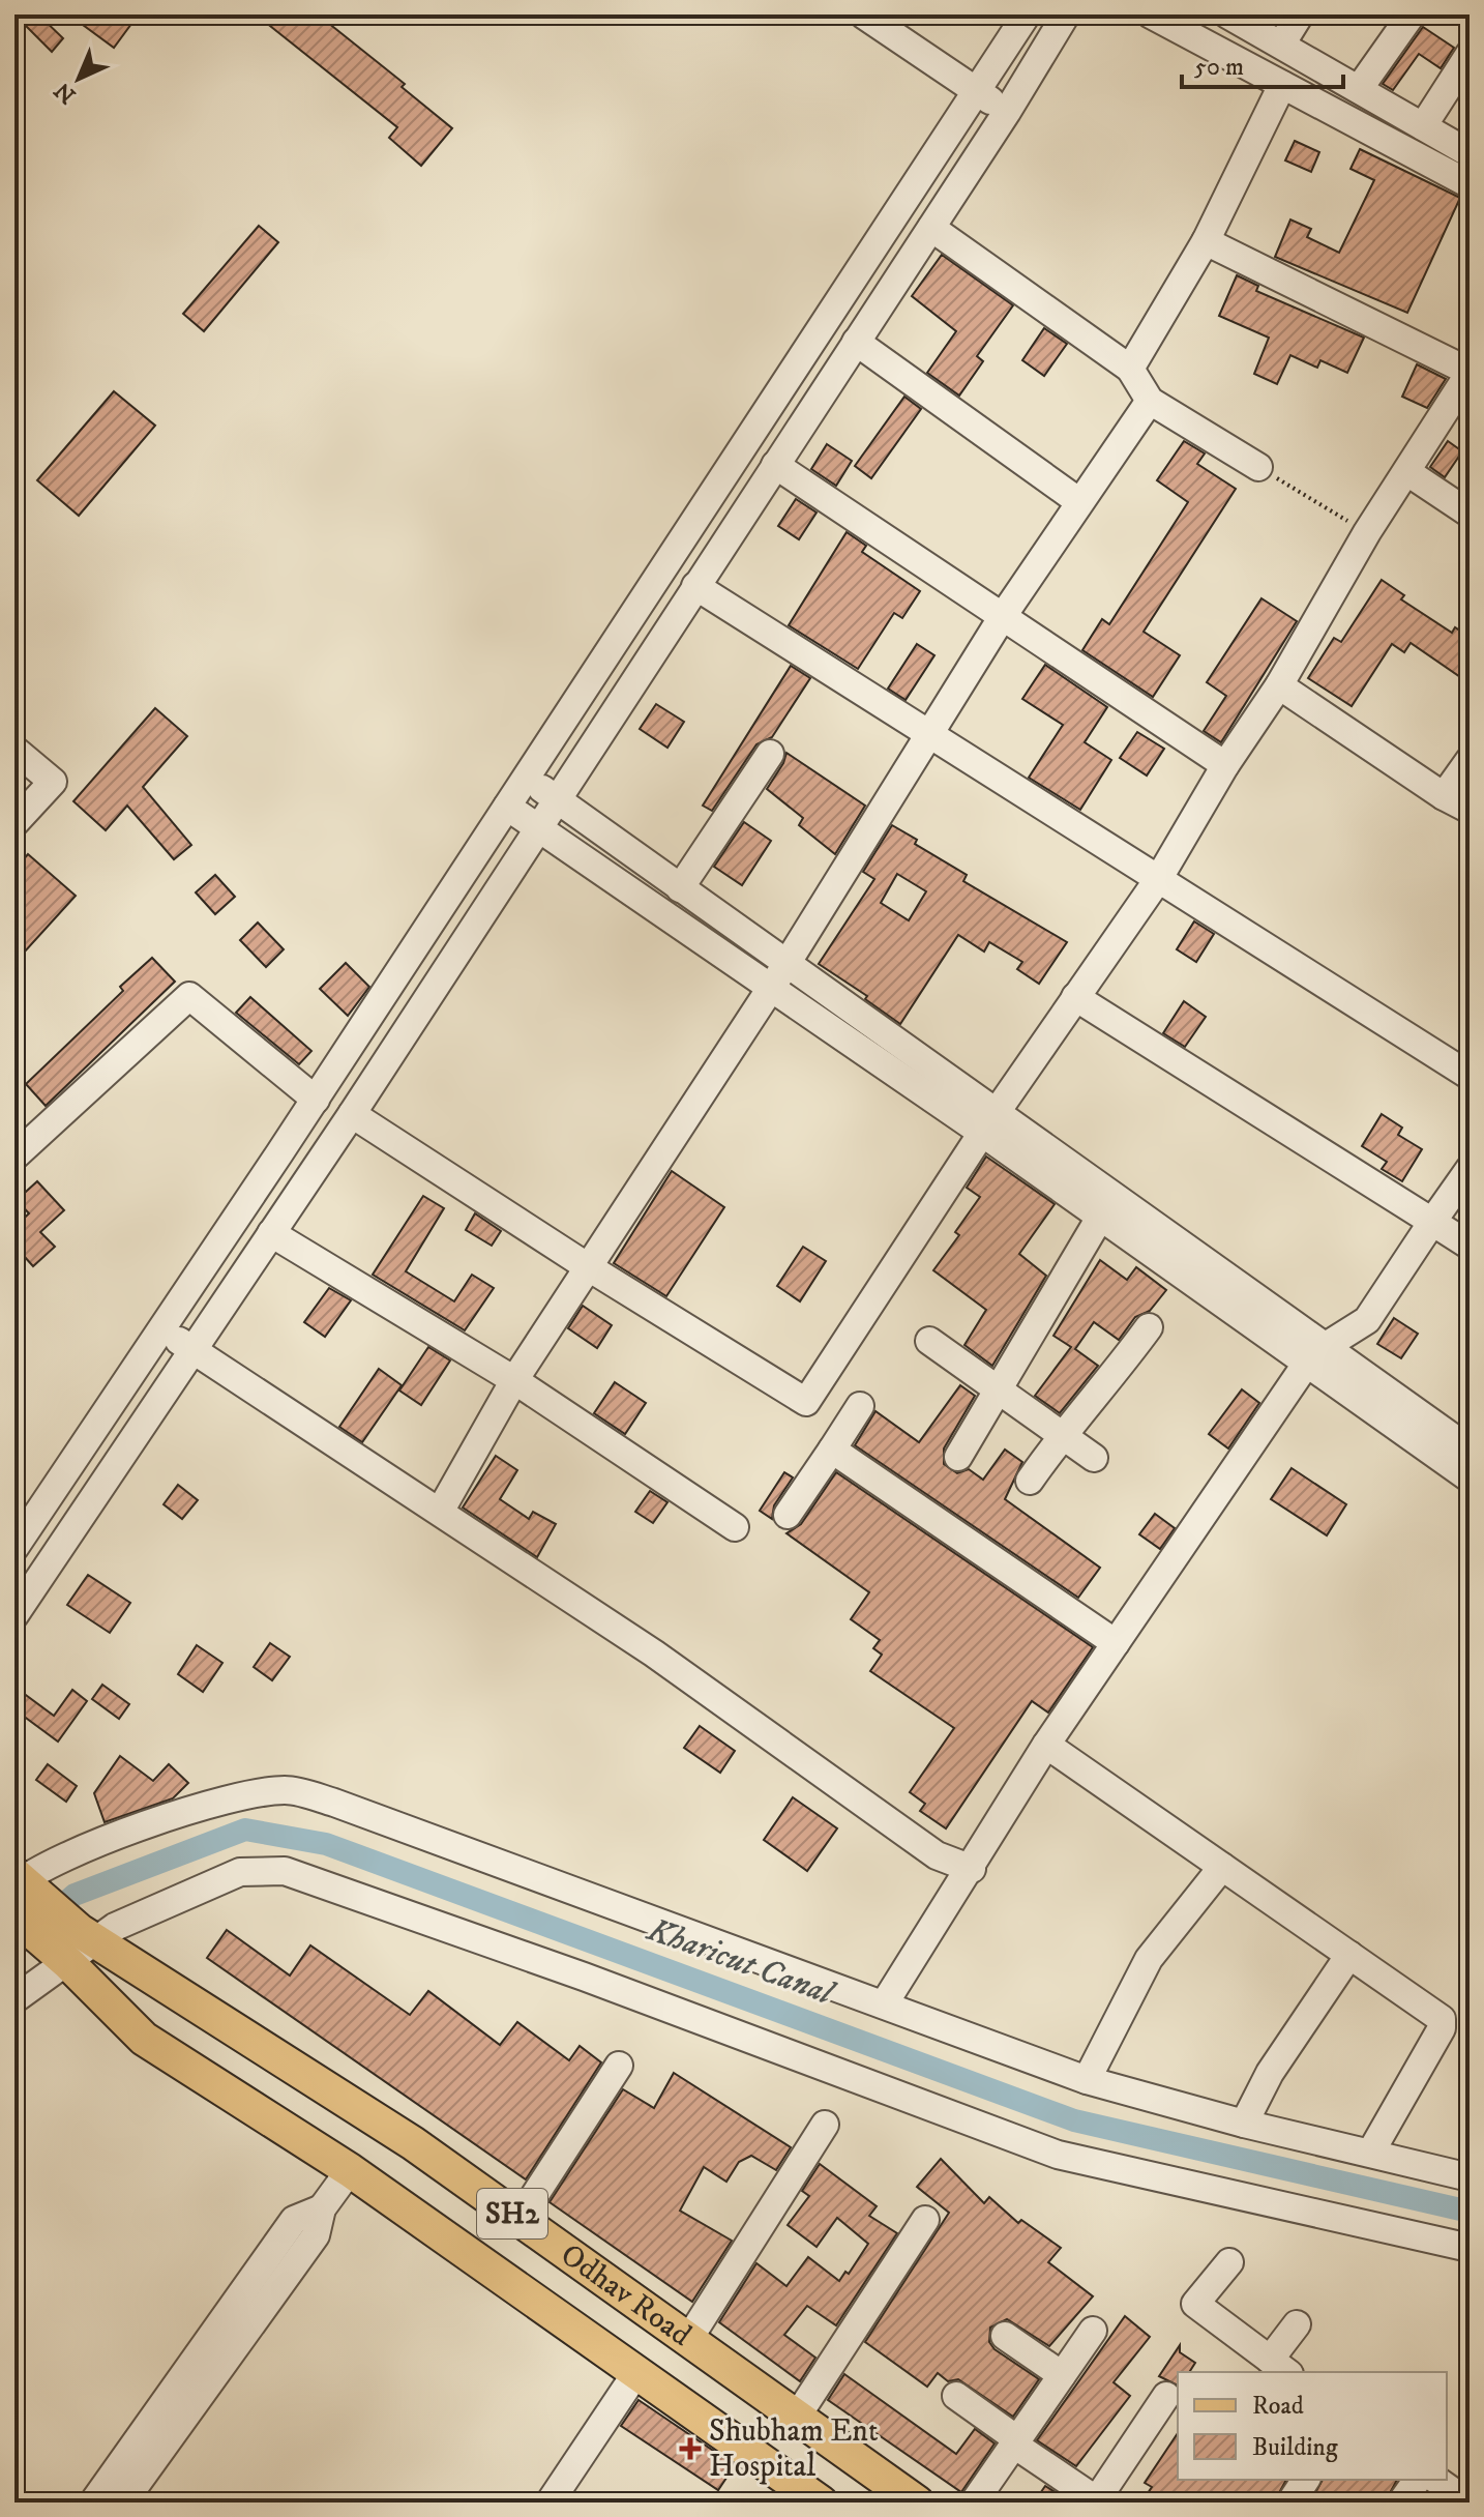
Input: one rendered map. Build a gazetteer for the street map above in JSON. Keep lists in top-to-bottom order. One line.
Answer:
{"streets":{"main road":["SH2","Odhav Road"]},"crossings":[["SH2","Odhav Road"]],"water":["Kharicut Canal"],"places":{"health":["Shubham Ent Hospital"]},"legend":["Road","Building"],"scale_bar":"50 m","north":"bottom left"}
